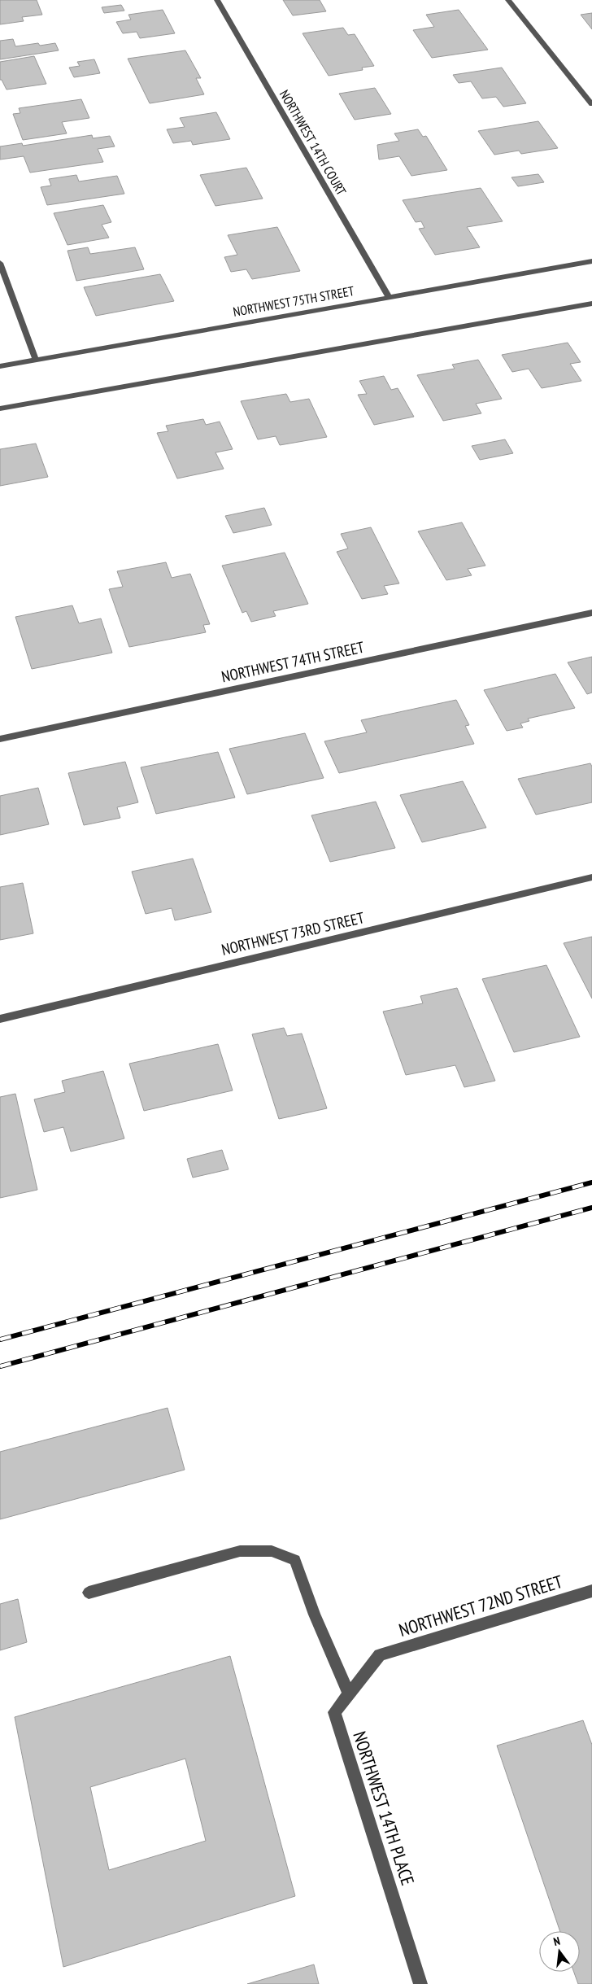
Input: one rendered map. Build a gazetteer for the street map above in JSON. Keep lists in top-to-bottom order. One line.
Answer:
{"streets":{"street":["NORTHWEST 14TH COURT","NORTHWEST 75TH STREET","NORTHWEST 74TH STREET","NORTHWEST 73RD STREET","NORTHWEST 72ND STREET","NORTHWEST 14TH PLACE"]},"crossings":[["NORTHWEST 14TH COURT","NORTHWEST 75TH STREET"],["NORTHWEST 72ND STREET","NORTHWEST 14TH PLACE"]],"north":"top"}
